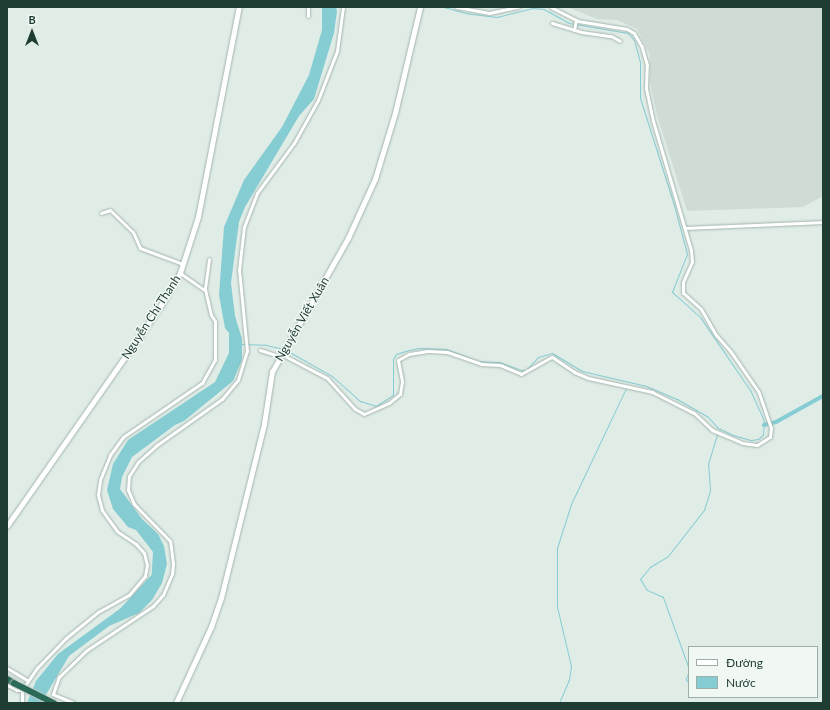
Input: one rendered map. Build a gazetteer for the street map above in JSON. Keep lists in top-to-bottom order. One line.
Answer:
{"streets":{"street":["Nguyễn Chí Thanh","Nguyễn Viết Xuân"]},"legend":["Đường","Nước"],"north":"top"}
